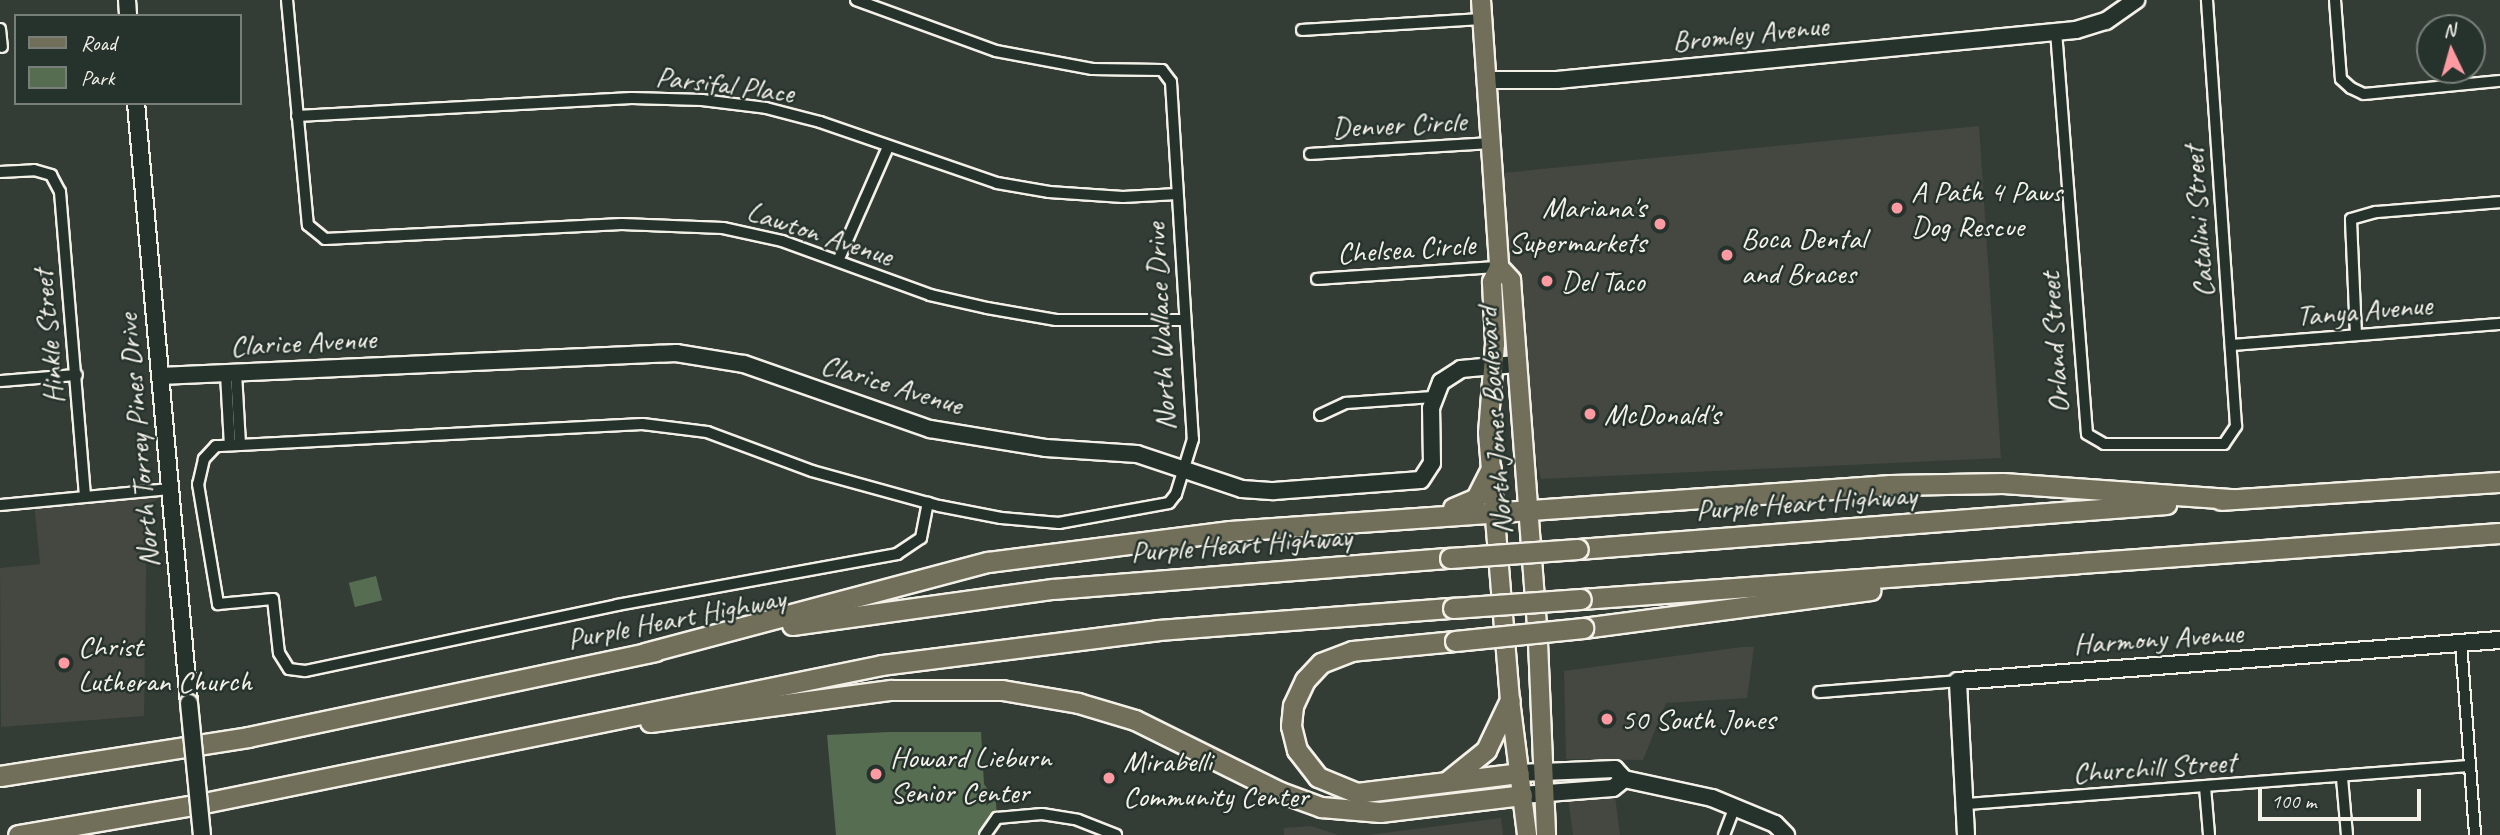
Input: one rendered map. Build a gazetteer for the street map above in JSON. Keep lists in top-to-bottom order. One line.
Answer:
{"streets":{"highway":["Purple Heart Highway"],"main road":["North Jones Boulevard"],"street":["Bromley Avenue","Parsifal Place","Denver Circle","Catalini Street","Lawton Avenue","Chelsea Circle","Tanya Avenue","North Wallace Drive","Hinkle Street","Clarice Avenue","Orland Street","North Torrey Pines Drive","Harmony Avenue","Churchill Street"]},"crossings":[["Bromley Avenue","Orland Street"],["Bromley Avenue","North Jones Boulevard"],["Parsifal Place","Lawton Avenue"],["Parsifal Place","North Wallace Drive"],["Denver Circle","North Jones Boulevard"],["Catalini Street","Tanya Avenue"],["Catalini Street","Orland Street"],["Lawton Avenue","North Wallace Drive"],["Chelsea Circle","North Jones Boulevard"],["North Wallace Drive","Clarice Avenue"],["Clarice Avenue","North Torrey Pines Drive"]],"places":["A Path 4 Paws Dog Rescue","Mariana's Supermarkets","Boca Dental and Braces","Del Taco","McDonald's","Christ Lutheran Church","50 South Jones","Howard Lieburn Senior Center","Mirabelli Community Center"],"legend":["Road","Park"],"scale_bar":"100 m","north":"top"}
